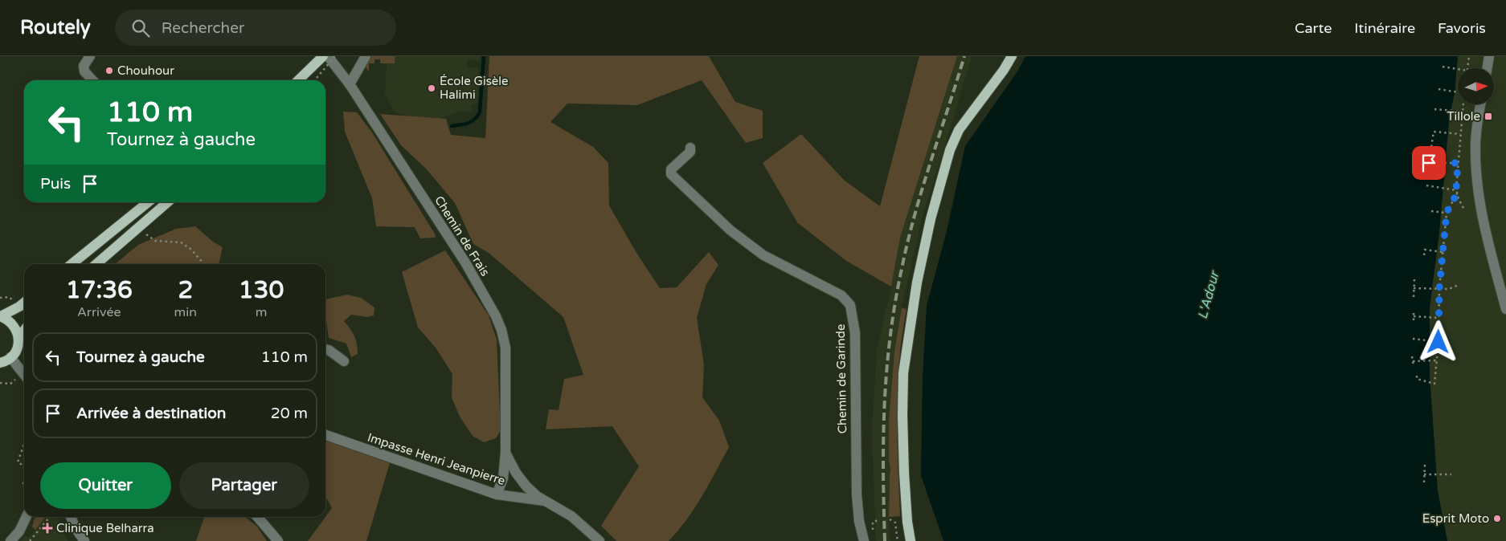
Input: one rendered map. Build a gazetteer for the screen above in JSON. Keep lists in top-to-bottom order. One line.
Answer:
{"streets":{"street":["Chemin de Frais","Chemin de Garinde","Impasse Henri Jeanpierre"]},"crossings":[["Chemin de Frais","Impasse Henri Jeanpierre"]],"water":["L'Adour"],"places":{"other":["Chouhour","École Gisèle Halimi","Esprit Moto"],"transit":["Tillole"],"health":["Clinique Belharra"]},"north":"right","page":{"header":"Routely","search":"Rechercher","nav":["Carte","Itinéraire","Favoris"],"turn":["110 m","Tournez à gauche"],"then":"Puis","eta":["17:36","Arrivée","2","min","130","m"],"list":[{"name":"Tournez à gauche","value":"110 m"},{"name":"Arrivée à destination","value":"20 m"}],"buttons":["Quitter","Partager"]}}
